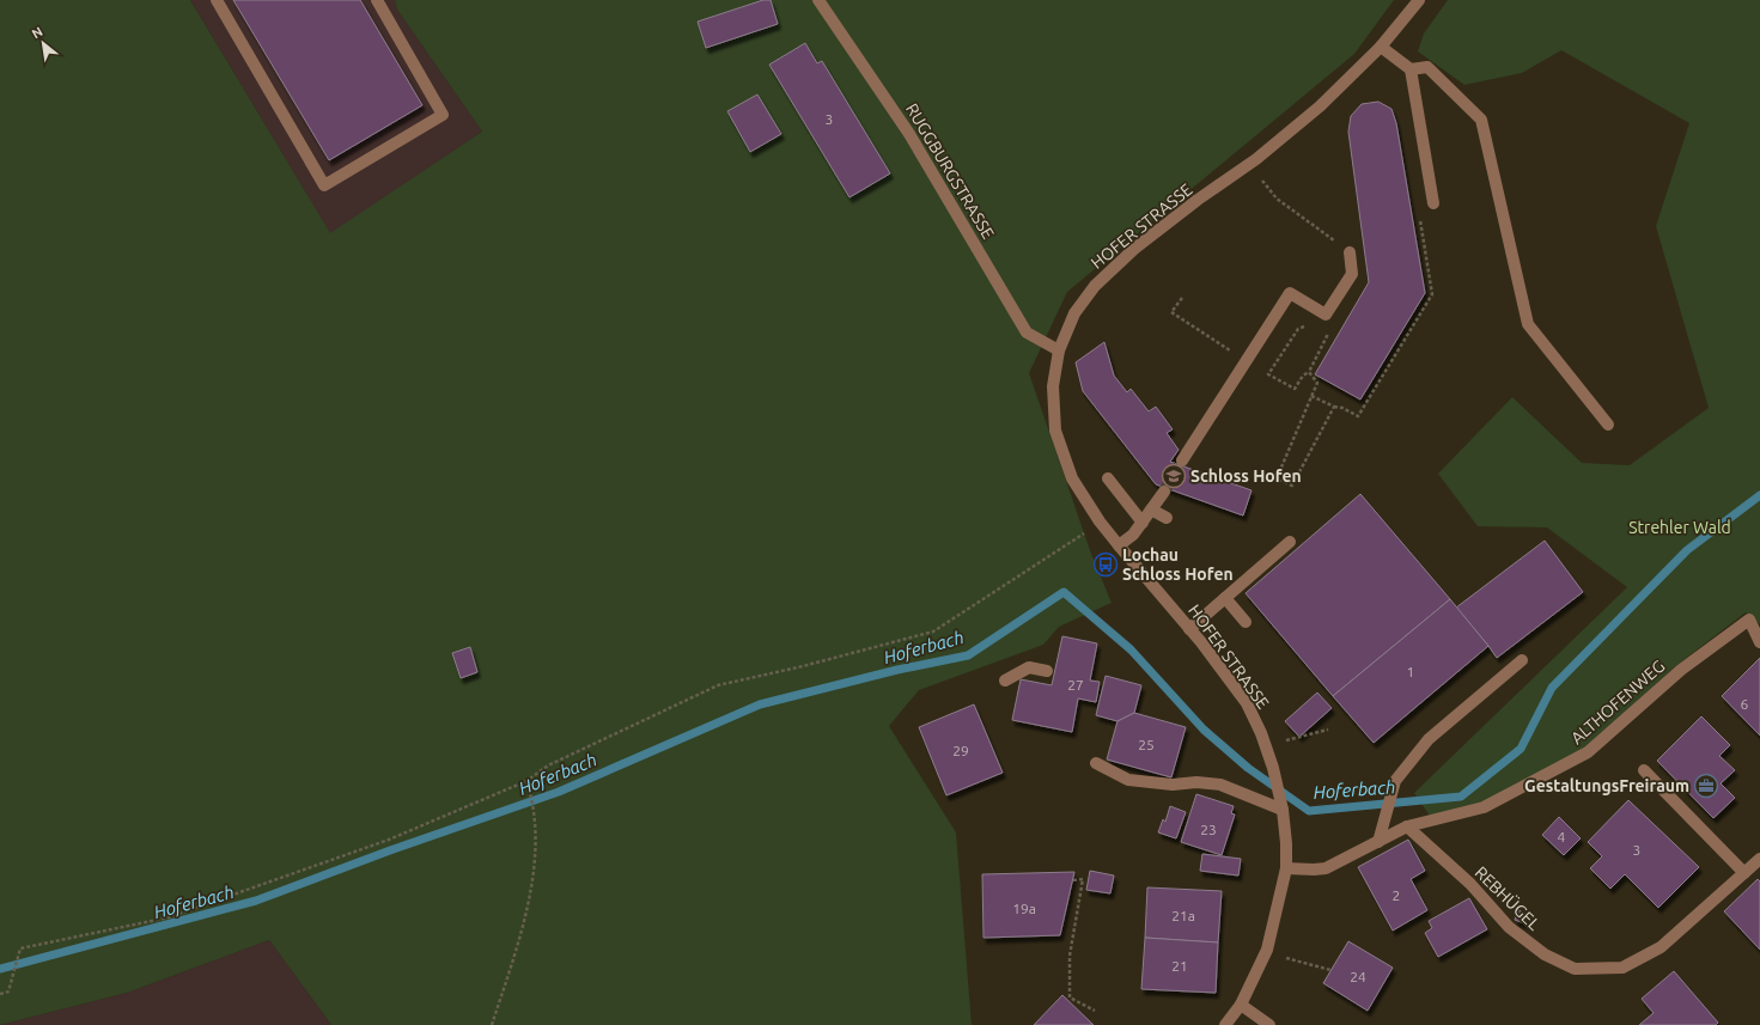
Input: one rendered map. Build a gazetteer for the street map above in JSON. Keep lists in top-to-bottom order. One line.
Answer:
{"streets":{"street":["RUGGBURGSTRASSE","HOFER STRASSE","ALTHOFENWEG","REBHÜGEL"]},"crossings":[["RUGGBURGSTRASSE","HOFER STRASSE"],["HOFER STRASSE","ALTHOFENWEG"],["ALTHOFENWEG","REBHÜGEL"]],"water":["Hoferbach"],"parks":["Strehler Wald"],"places":{"school or university":["Schloss Hofen"],"bus stop":["Lochau Schloss Hofen"],"office":["GestaltungsFreiraum"]},"house_numbers":["3","1","27","6","25","29","23","4","3","2","19a","21a","21","24"],"north":"top left"}
